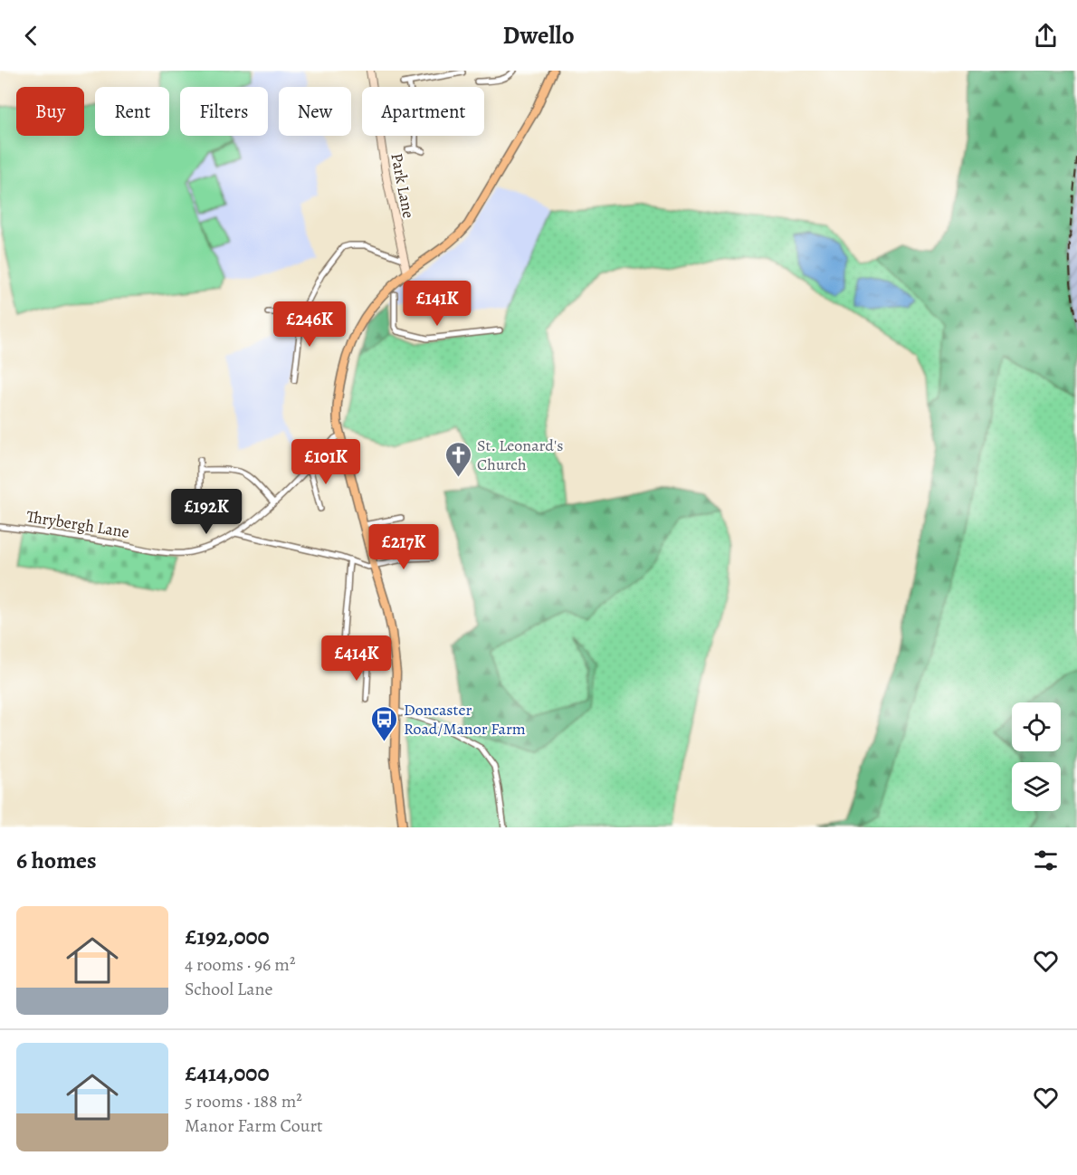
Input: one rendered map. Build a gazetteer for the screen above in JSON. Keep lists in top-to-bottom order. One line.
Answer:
{"streets":{"street":["Park Lane","Thrybergh Lane"]},"places":{"church":["St. Leonard's Church"],"bus stop":["Doncaster Road/Manor Farm"]},"page":{"header":"Dwello","chip":["Buy","Rent","Filters","New","Apartment"],"price":["£141K","£246K","£101K","£192K","£217K","£414K"],"heading":"6 homes","list":[{"name":"£192,000","note":"4 rooms · 96 m² · School Lane"},{"name":"£414,000","note":"5 rooms · 188 m² · Manor Farm Court"}]}}
